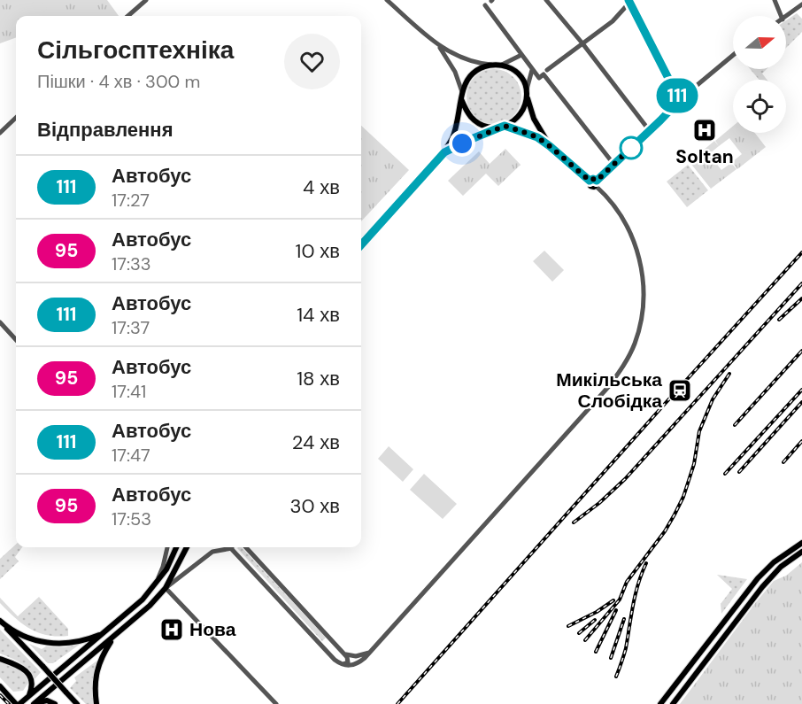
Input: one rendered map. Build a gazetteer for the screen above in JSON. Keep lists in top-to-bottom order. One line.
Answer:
{"places":{"hospital":["Soltan","Нова"],"station":["Микільська Слобідка"]},"lines":["bus line 111"],"north":"right","page":{"on_map":"111","heading":[["Сільгосптехніка","Пішки · 4 хв · 300 m"],"Відправлення"],"list":[{"mark":"111","name":"Автобус","note":"17:27","value":"4 хв"},{"mark":"95","name":"Автобус","note":"17:33","value":"10 хв"},{"mark":"111","name":"Автобус","note":"17:37","value":"14 хв"},{"mark":"95","name":"Автобус","note":"17:41","value":"18 хв"},{"mark":"111","name":"Автобус","note":"17:47","value":"24 хв"},{"mark":"95","name":"Автобус","note":"17:53","value":"30 хв"}]}}
